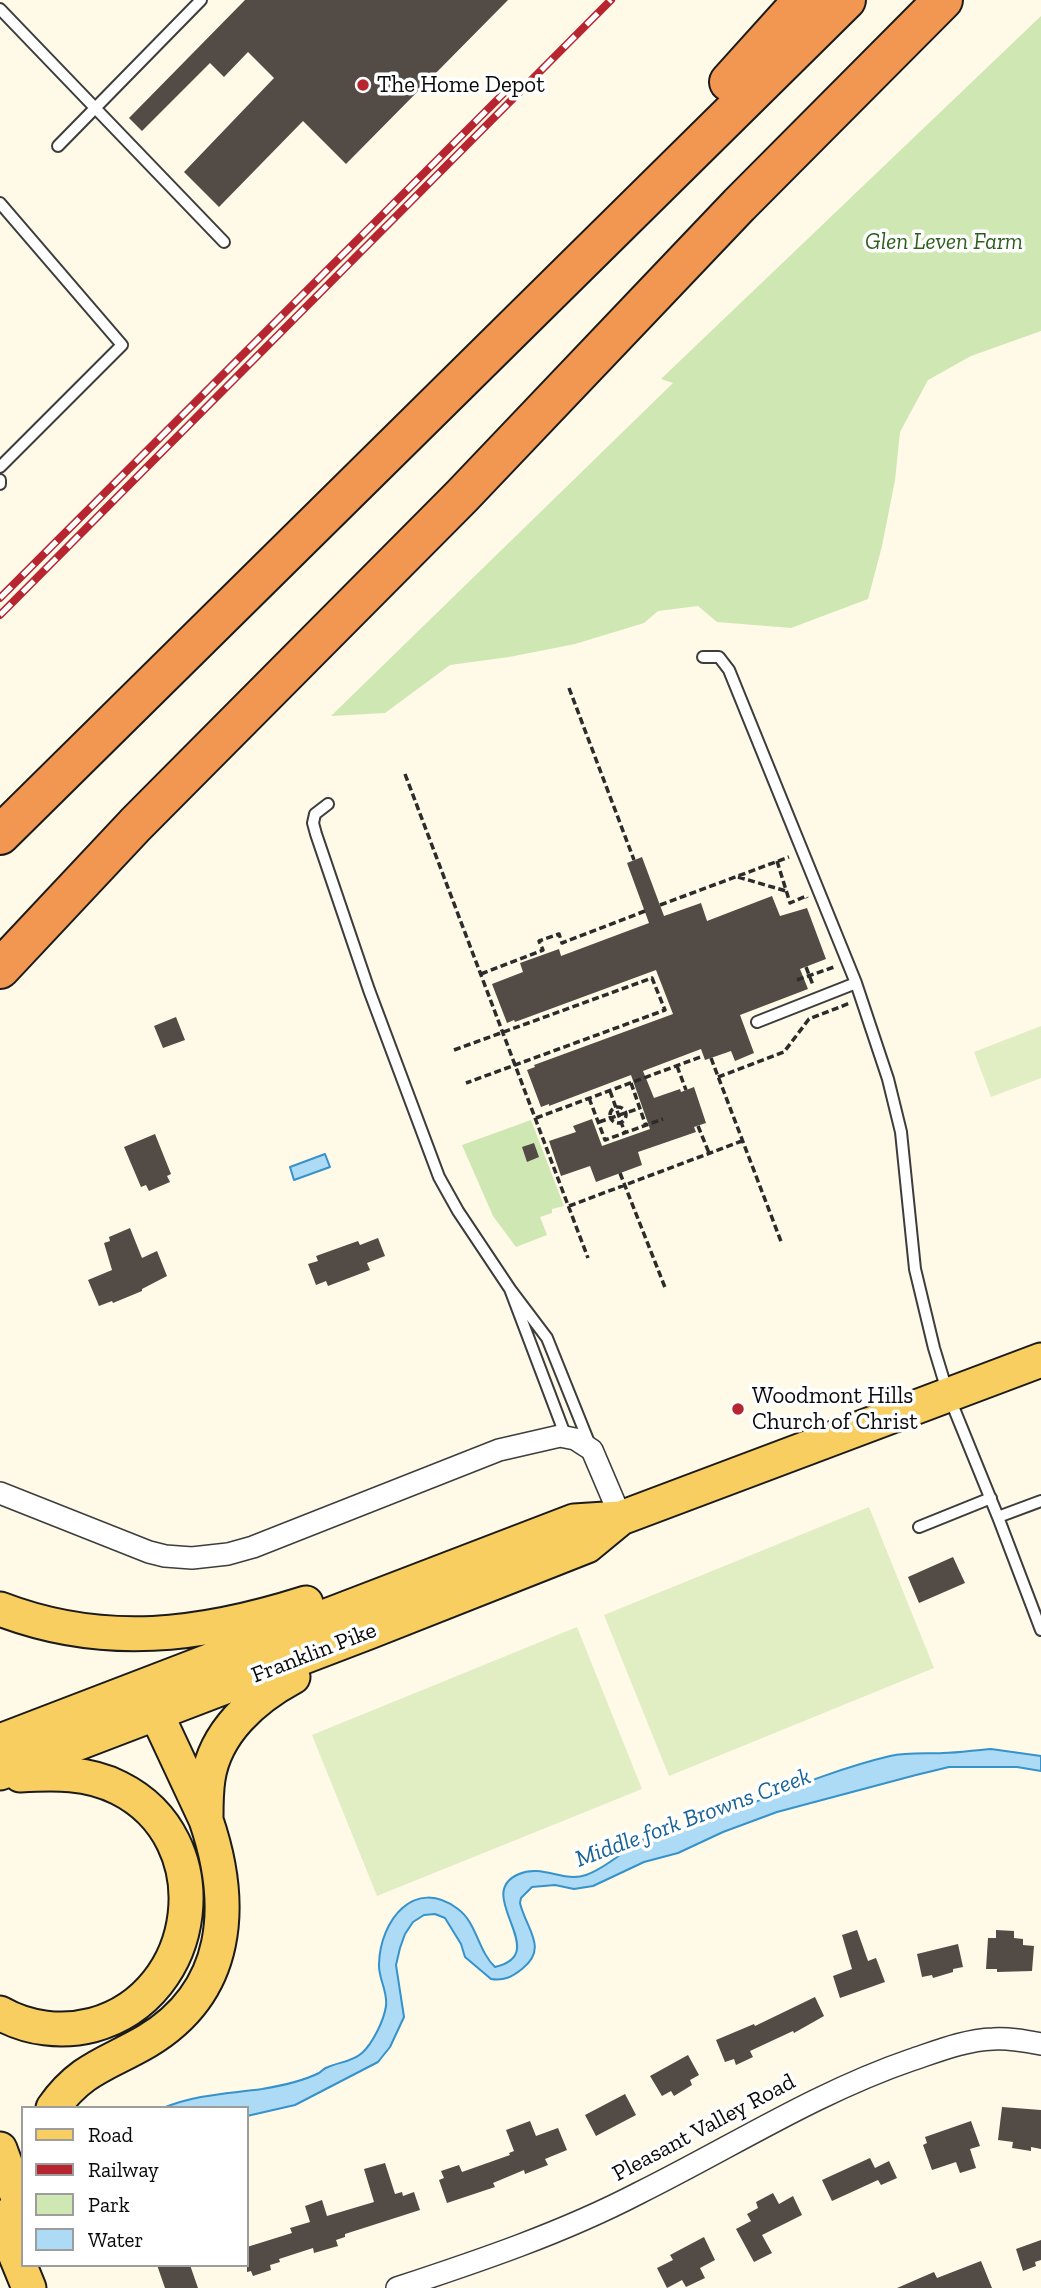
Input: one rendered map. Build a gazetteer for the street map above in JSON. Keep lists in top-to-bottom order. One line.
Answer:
{"streets":{"main road":["Franklin Pike"],"street":["Pleasant Valley Road"]},"water":["Middle fork Browns Creek"],"parks":["Glen Leven Farm"],"places":["The Home Depot","Woodmont Hills Church of Christ"],"legend":["Road","Railway","Park","Water"]}
